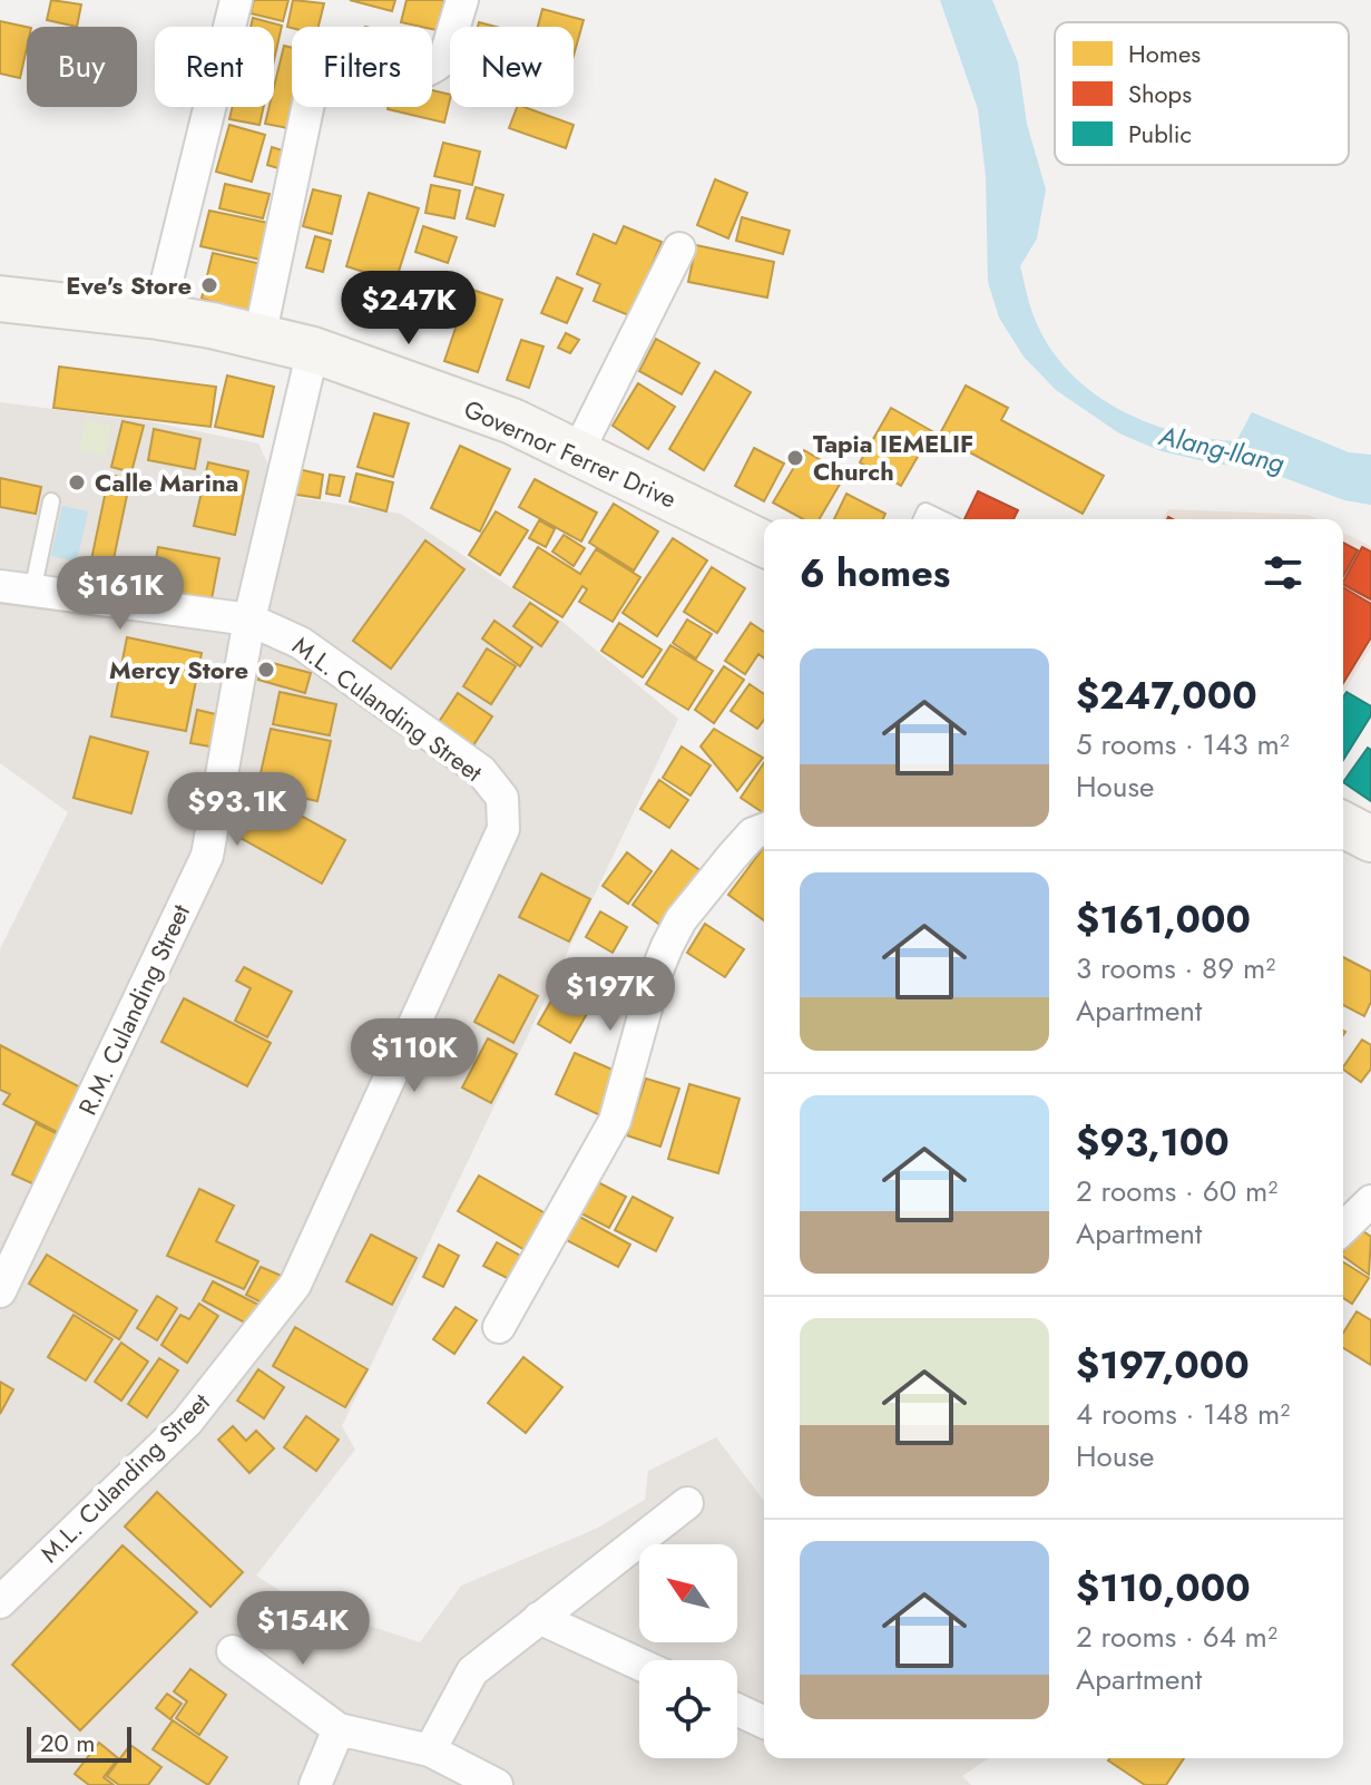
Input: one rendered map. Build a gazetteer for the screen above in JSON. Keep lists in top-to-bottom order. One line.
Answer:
{"streets":{"main road":["Governor Ferrer Drive"],"street":["M.L. Culanding Street","R.M. Culanding Street"]},"crossings":[["Governor Ferrer Drive","R.M. Culanding Street"],["M.L. Culanding Street","R.M. Culanding Street"]],"water":["Alang-Ilang"],"places":["Eve's Store","Tapia IEMELIF Church","Calle Marina","Mercy Store"],"legend":["Homes","Shops","Public"],"scale_bar":"20 m","north":"top left","page":{"chip":["Buy","Rent","Filters","New"],"price":["$247K","$161K","$93.1K","$197K","$110K","$154K"],"heading":"6 homes","list":[{"name":"$247,000","note":"5 rooms · 143 m² · House"},{"name":"$161,000","note":"3 rooms · 89 m² · Apartment"},{"name":"$93,100","note":"2 rooms · 60 m² · Apartment"},{"name":"$197,000","note":"4 rooms · 148 m² · House"},{"name":"$110,000","note":"2 rooms · 64 m² · Apartment"}],"scale":"20 m"}}
